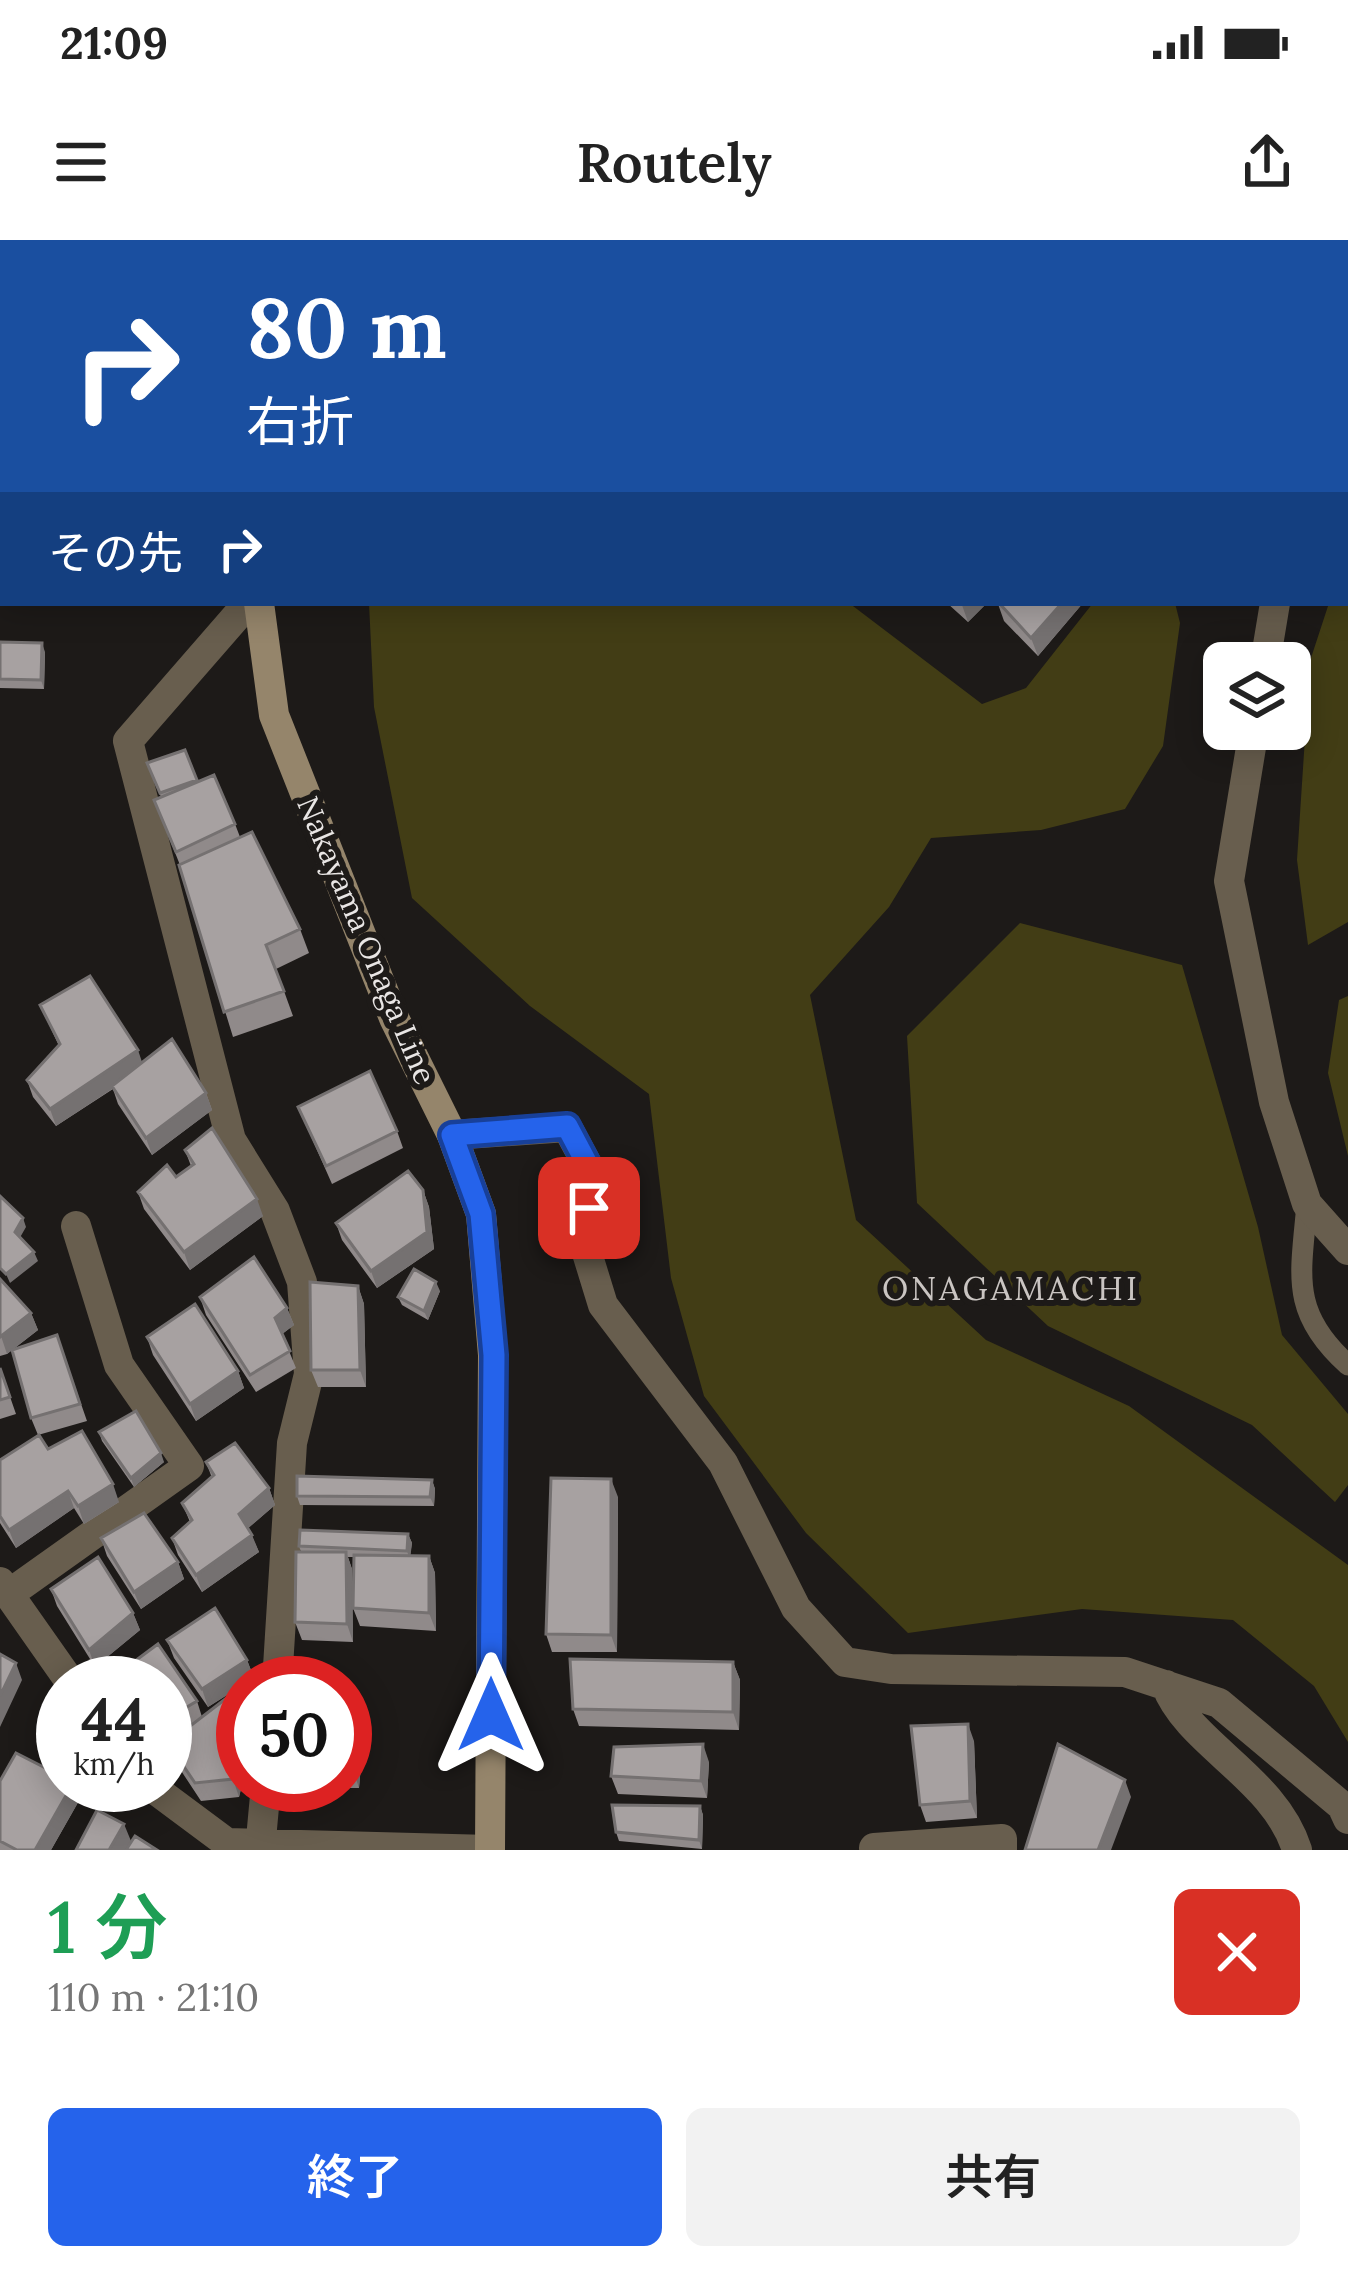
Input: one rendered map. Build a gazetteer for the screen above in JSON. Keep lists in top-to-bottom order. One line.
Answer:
{"streets":{"main road":["Nakayama Onaga Line"]},"districts":["ONAGAMACHI"],"page":{"status":"21:09","header":"Routely","turn":["80 m","右折"],"then":"その先","speed":"44 km/h","limit":"50","heading":["1 分","110 m · 21:10"],"buttons":["終了","共有"]}}
